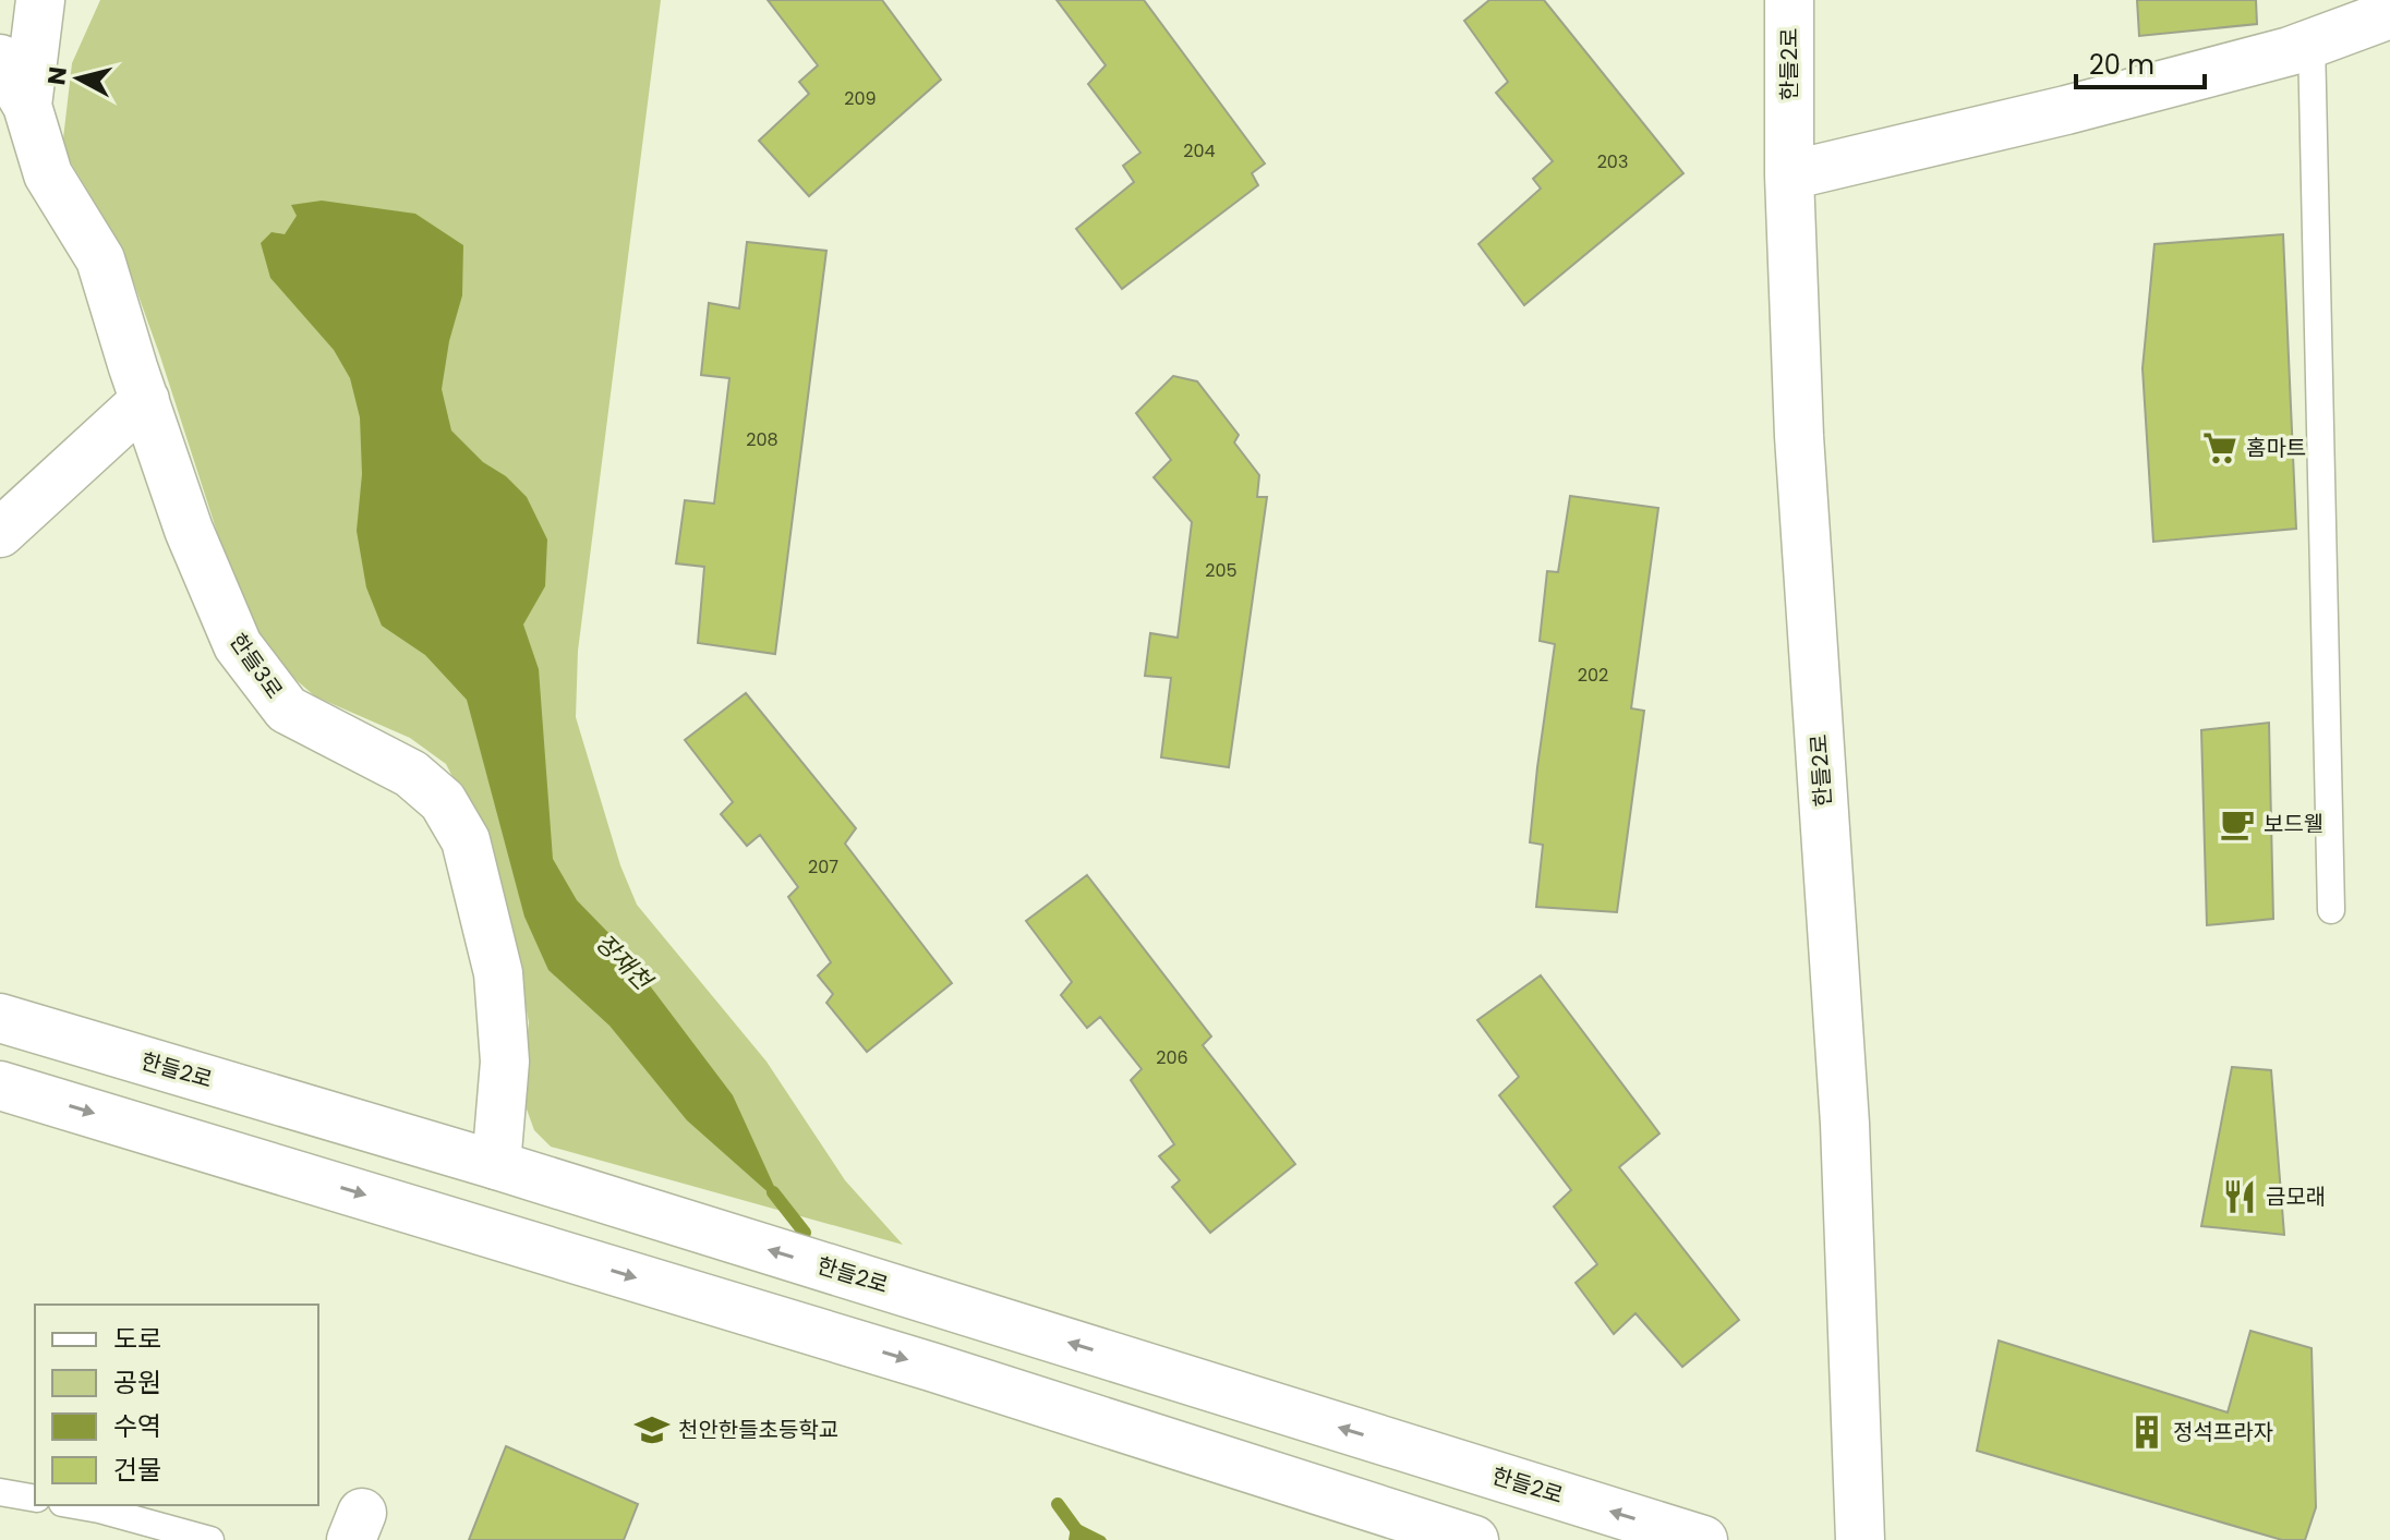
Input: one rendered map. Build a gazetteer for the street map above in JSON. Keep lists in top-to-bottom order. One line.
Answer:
{"streets":{"street":["한들2로","한들3로"]},"crossings":[["한들2로","한들3로"]],"water":["장재천"],"places":{"supermarket":["홈마트"],"cafe":["보드웰"],"restaurant":["금모래"],"school or university":["천안한들초등학교"],"building":["정석프라자"]},"house_numbers":["209","204","203","208","205","202","207","206"],"legend":["도로","공원","수역","건물"],"scale_bar":"20 m","north":"left"}
